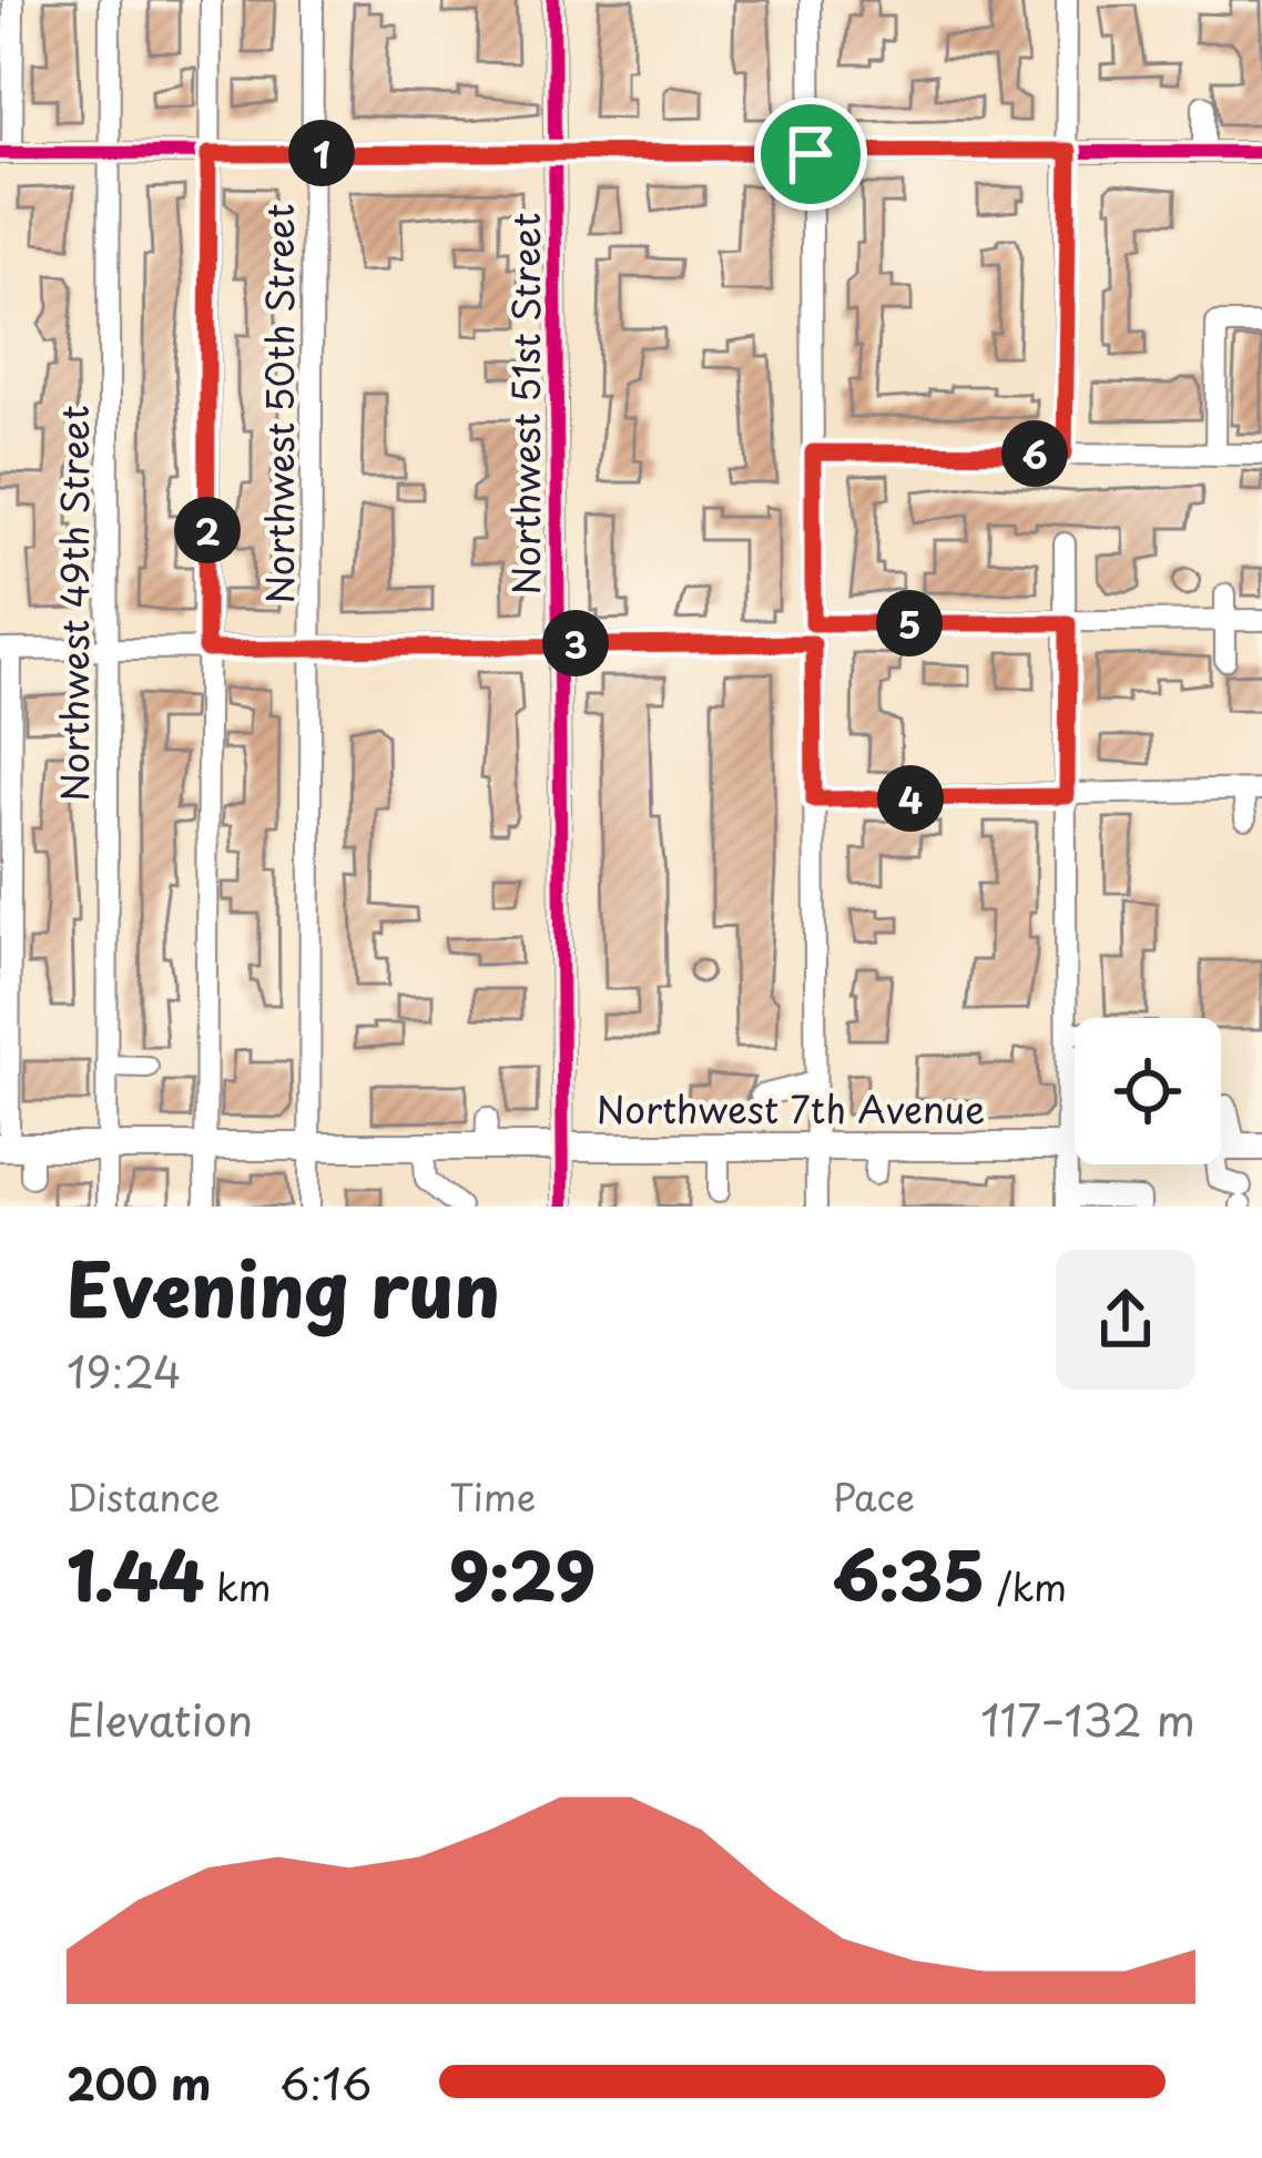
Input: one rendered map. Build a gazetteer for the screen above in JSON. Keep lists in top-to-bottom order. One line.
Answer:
{"streets":{"main road":["Northwest 7th Avenue"],"street":["Northwest 50th Street","Northwest 51st Street","Northwest 49th Street"]},"crossings":[["Northwest 50th Street","Northwest 7th Avenue"],["Northwest 51st Street","Northwest 7th Avenue"],["Northwest 49th Street","Northwest 7th Avenue"]],"page":{"pins":["1","6","2","5","3","4"],"heading":["Evening run","19:24"],"stats":[["Distance","1.44 km"],["Time","9:29"],["Pace","6:35 /km"]],"chart":["Elevation","117–132 m"],"list":[{"name":"200 m","note":"6:16"}]}}
